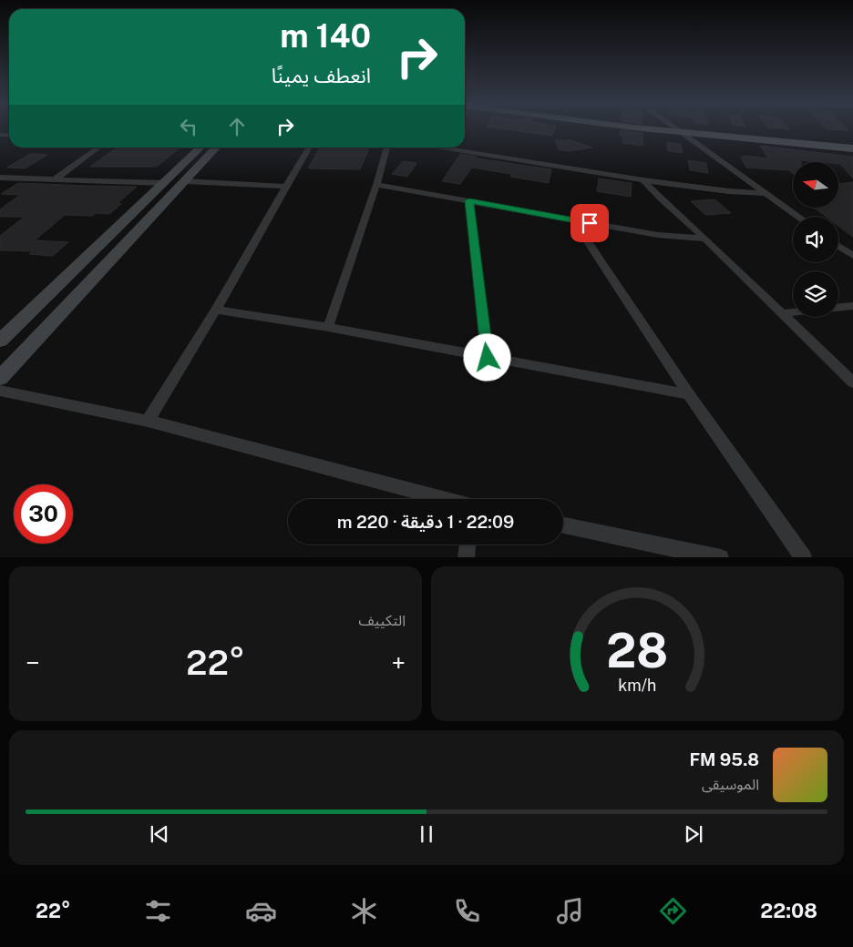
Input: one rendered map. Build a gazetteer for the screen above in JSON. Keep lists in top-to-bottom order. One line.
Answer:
{"north":"left","page":{"turn":["140 m","انعطف يمينًا"],"limit":"30","trip":"22:09 · 1 دقيقة · 220 m","tile":"التكييف","heat":["−","22°","+"],"song":["95.8 FM","الموسيقى"],"tabs":["22:08","22°"],"gauge":["28","km/h"]}}
